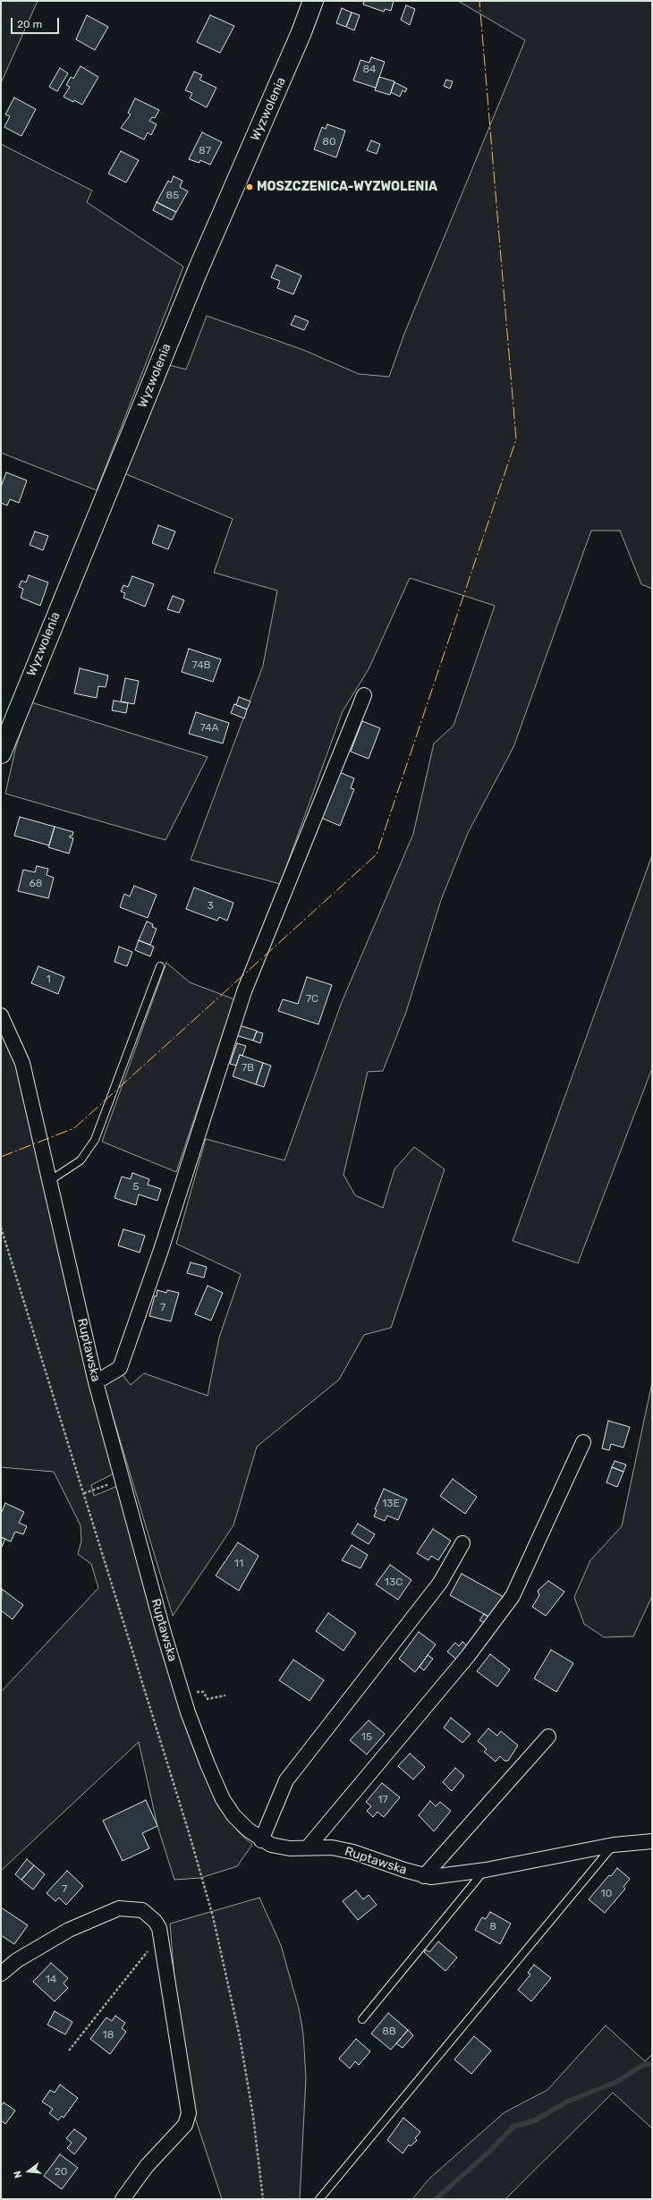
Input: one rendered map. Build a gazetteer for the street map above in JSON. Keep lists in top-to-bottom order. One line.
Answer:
{"streets":{"street":["Wyzwolenia","Ruptawska"]},"places":["MOSZCZENICA-WYZWOLENIA"],"house_numbers":["84","80","87","85","74B","74A","68","3","1","7C","7B","5","7","13E","11","13C","15","17","7","10","8","14","8B","18","20"],"scale_bar":"20 m","north":"left"}
